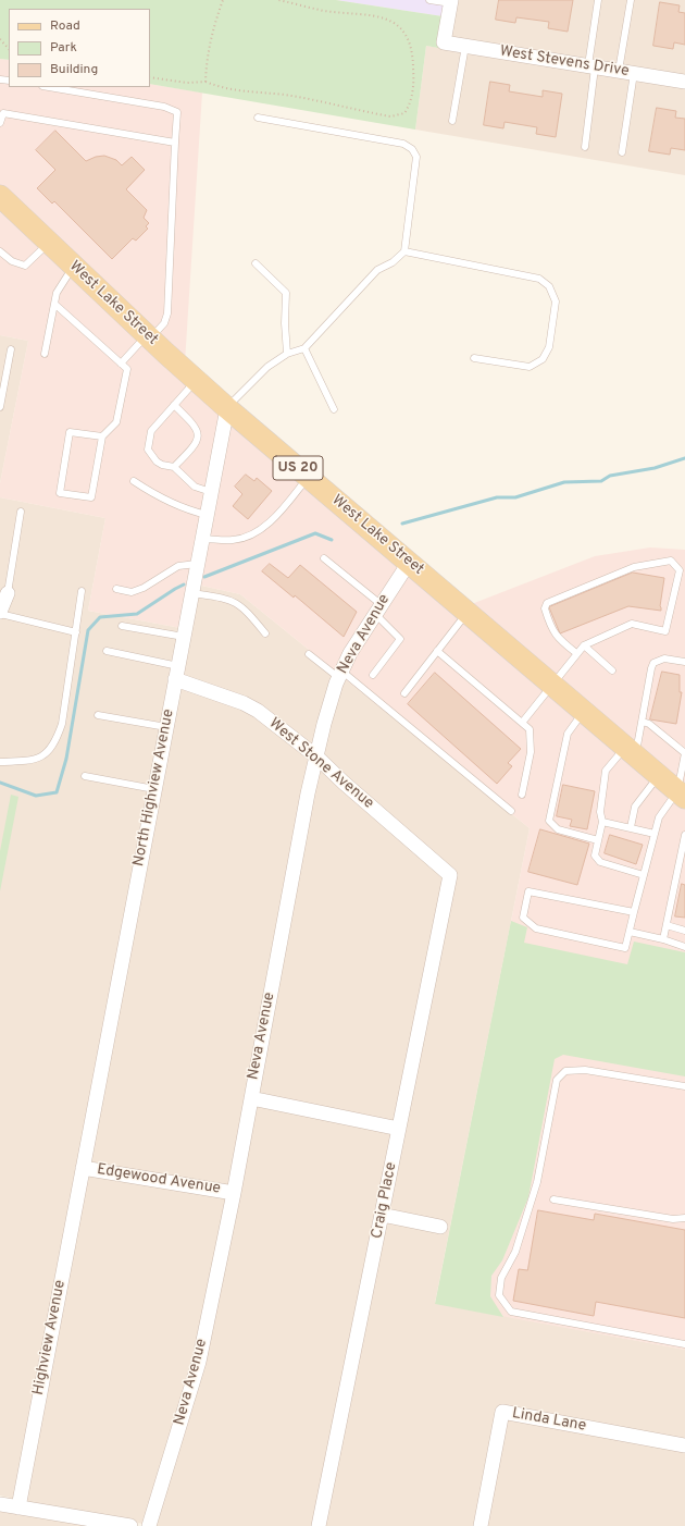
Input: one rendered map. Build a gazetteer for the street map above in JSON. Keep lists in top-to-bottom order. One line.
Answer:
{"streets":{"main road":["West Lake Street","US 20"],"street":["West Stevens Drive","Neva Avenue","West Stone Avenue","North Highview Avenue","Edgewood Avenue","Craig Place","Highview Avenue","Linda Lane"]},"crossings":[["West Lake Street","Neva Avenue"],["West Lake Street","North Highview Avenue"],["Neva Avenue","West Stone Avenue"],["Neva Avenue","Edgewood Avenue"],["West Stone Avenue","North Highview Avenue"],["West Stone Avenue","Craig Place"],["North Highview Avenue","Edgewood Avenue"],["North Highview Avenue","Highview Avenue"],["Edgewood Avenue","Highview Avenue"]],"legend":["Road","Park","Building"]}
